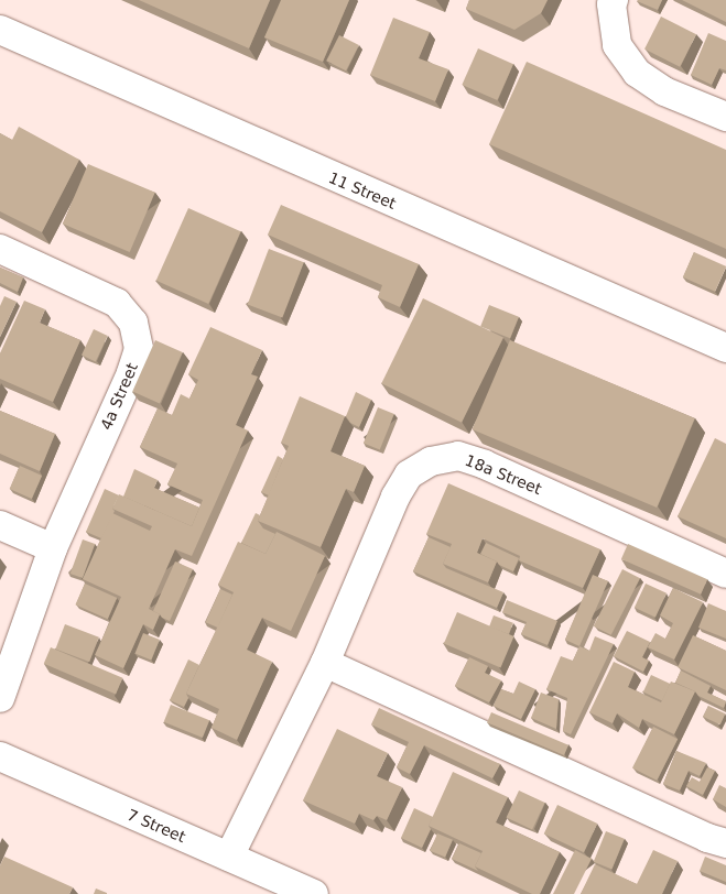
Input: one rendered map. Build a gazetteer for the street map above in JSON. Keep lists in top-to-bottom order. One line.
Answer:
{"streets":{"street":["11 Street","4a Street","18a Street","7 Street"]},"crossings":[["18a Street","7 Street"]]}
